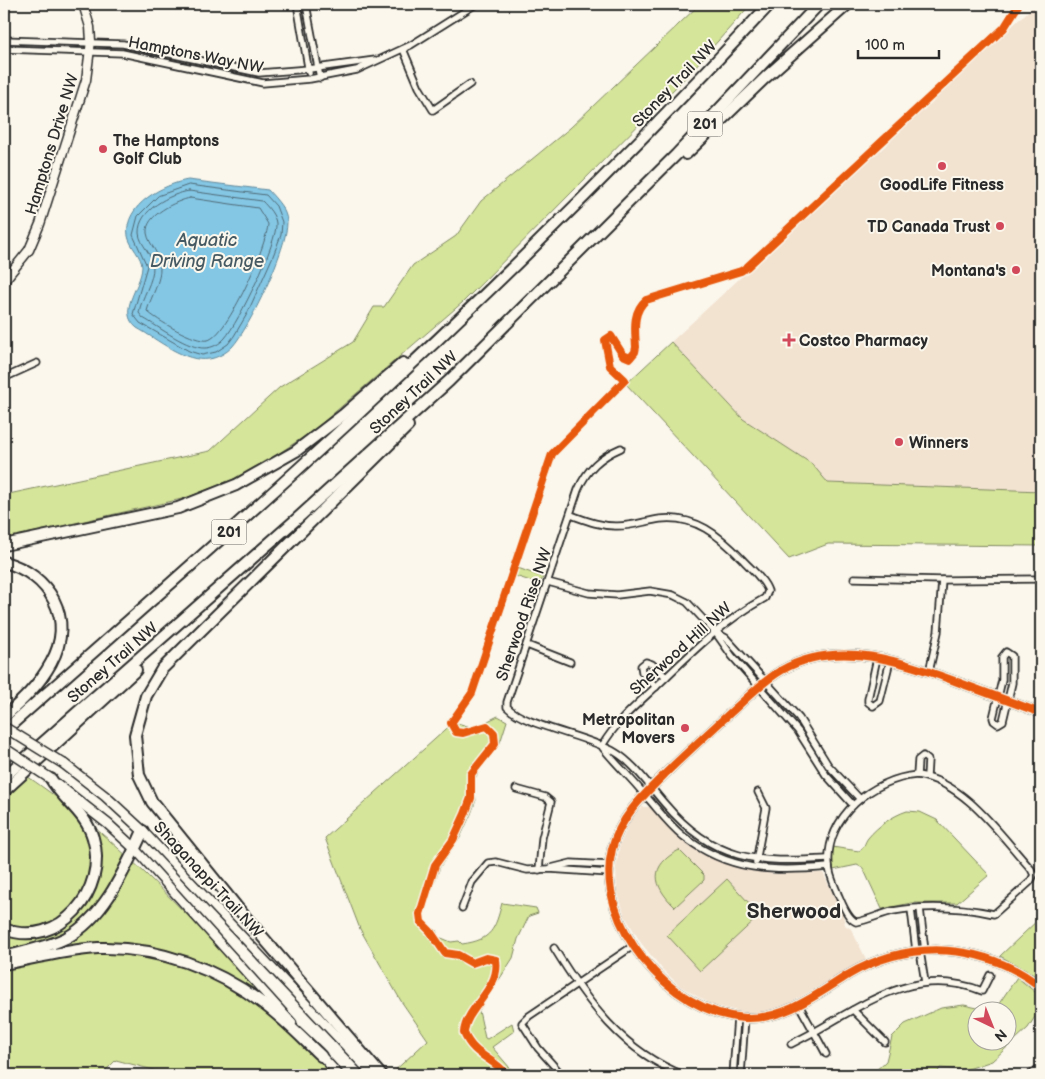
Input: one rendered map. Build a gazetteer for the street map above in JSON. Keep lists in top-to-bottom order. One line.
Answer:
{"streets":{"highway":["Stoney Trail NW","201"],"main road":["Shaganappi Trail NW"],"street":["Hamptons Way NW","Hamptons Drive NW","Sherwood Rise NW","Sherwood Hill NW"]},"crossings":[["Hamptons Way NW","Hamptons Drive NW"],["Sherwood Rise NW","Sherwood Hill NW"]],"districts":["Sherwood"],"water":["Aquatic Driving Range"],"places":{"other":["The Hamptons Golf Club","GoodLife Fitness","TD Canada Trust","Montana's","Winners","Metropolitan Movers"],"health":["Costco Pharmacy"]},"scale_bar":"100 m","north":"bottom right"}
